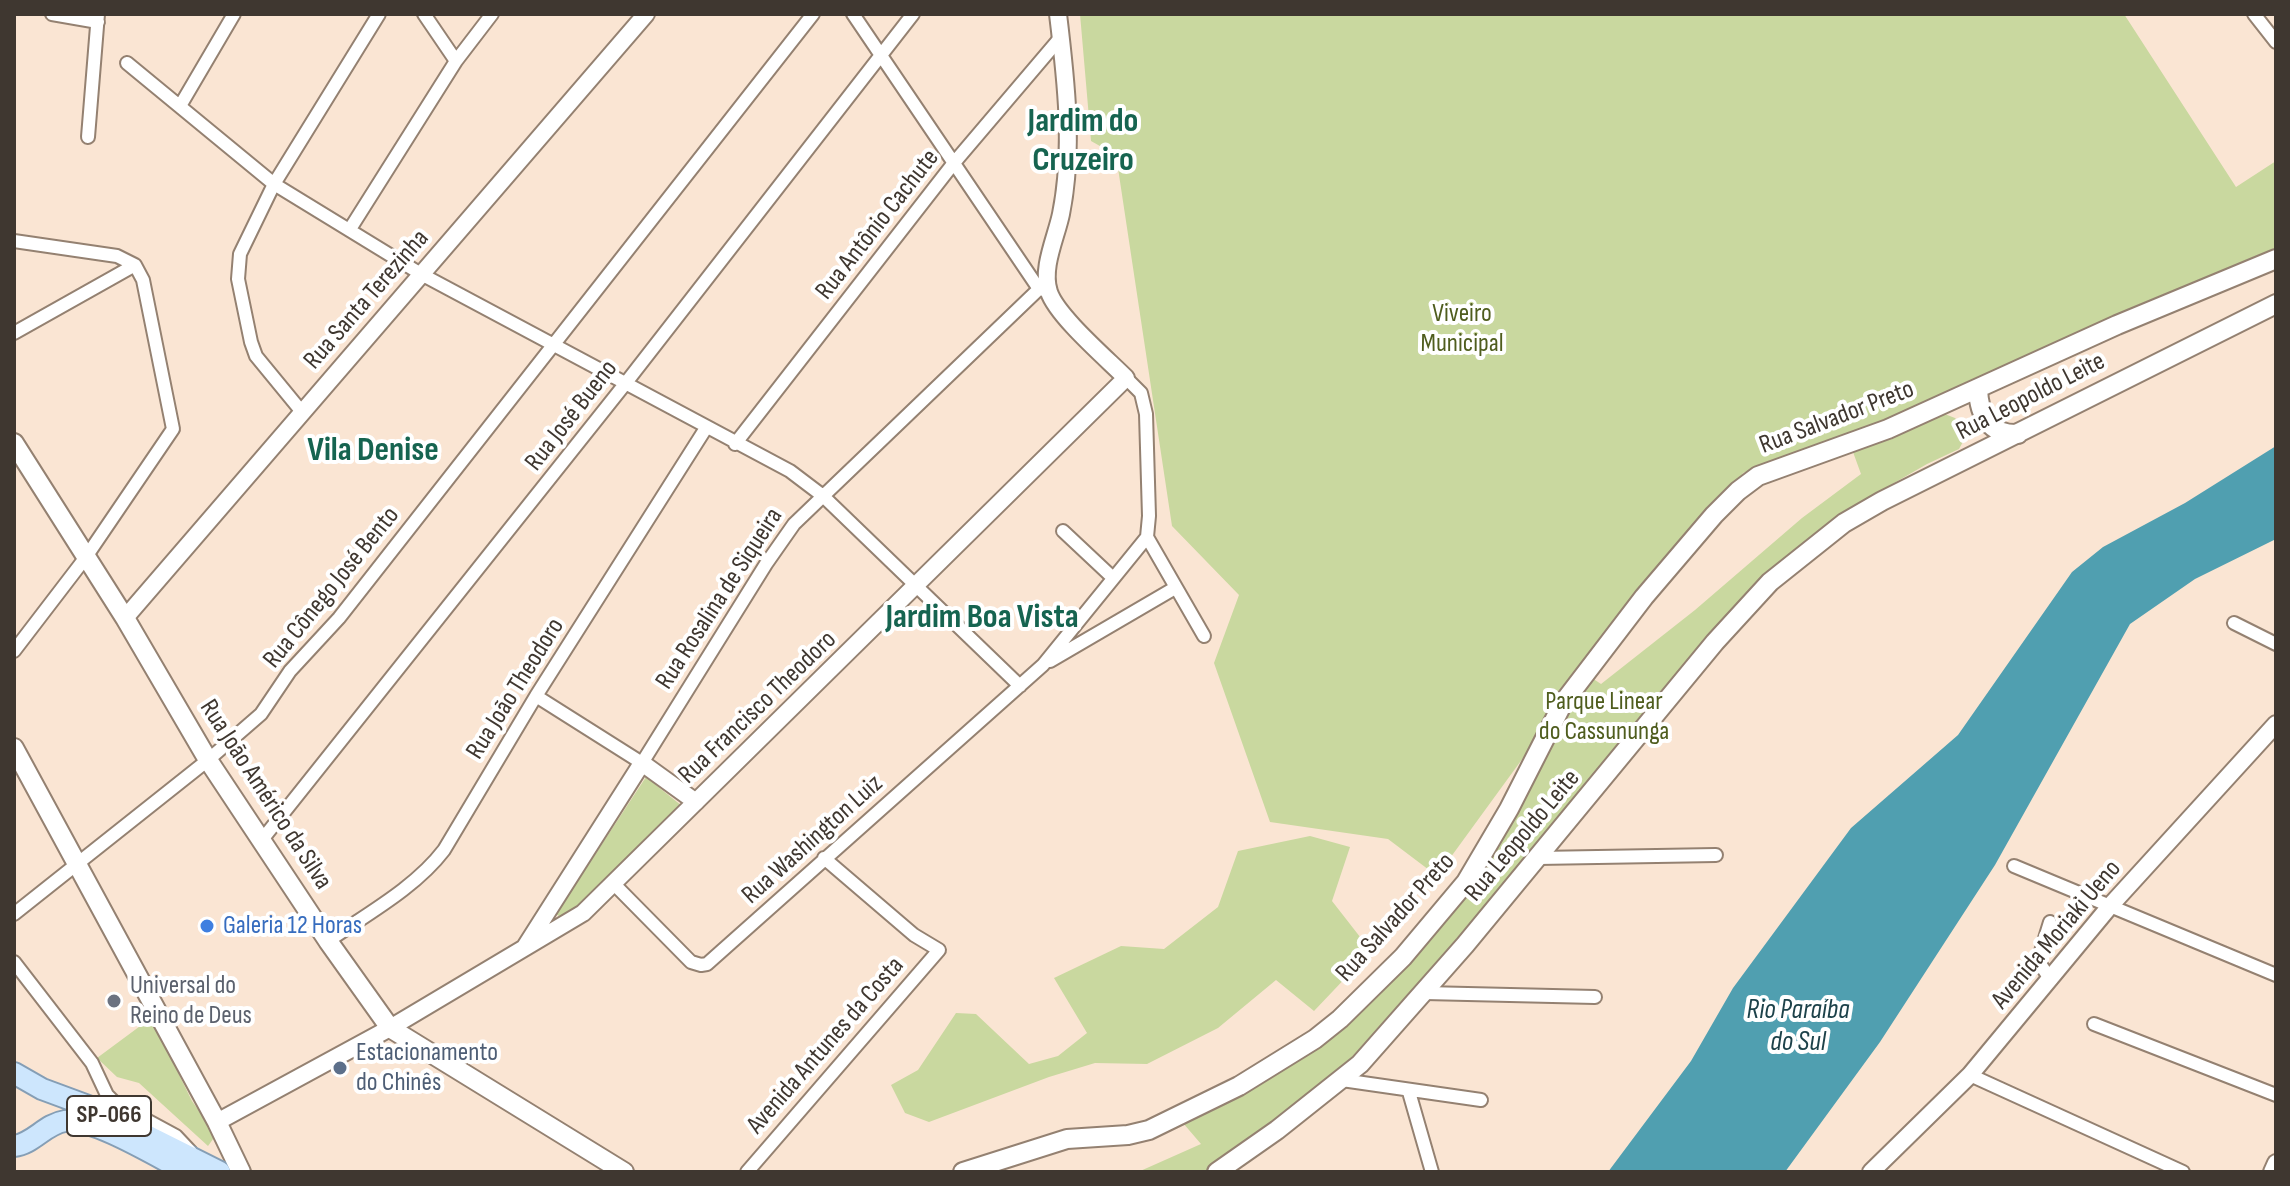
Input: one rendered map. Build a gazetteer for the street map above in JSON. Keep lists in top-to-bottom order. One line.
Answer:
{"streets":{"main road":["Rua Leopoldo Leite","Rua Salvador Preto","Rua João Américo da Silva","SP-066"],"street":["Rua Antônio Cachute","Rua Santa Terezinha","Rua José Bueno","Rua Cônego José Bento","Rua Rosalina de Siqueira","Rua João Theodoro","Rua Francisco Theodoro","Rua Washington Luiz","Avenida Moriaki Ueno","Avenida Antunes da Costa"]},"crossings":[["Rua Santa Terezinha","Rua João Américo da Silva"],["Rua José Bueno","Rua João Américo da Silva"],["Rua Cônego José Bento","Rua João Américo da Silva"],["Rua Rosalina de Siqueira","Rua Francisco Theodoro"],["Rua João Theodoro","Rua João Américo da Silva"],["Rua Francisco Theodoro","Rua João Américo da Silva"],["Rua Francisco Theodoro","Rua Washington Luiz"],["Rua Washington Luiz","Avenida Antunes da Costa"]],"districts":["Jardim do Cruzeiro","Vila Denise","Jardim Boa Vista"],"water":["Rio Paraíba do Sul"],"parks":["Viveiro Municipal","Parque Linear do Cassununga"],"places":["Galeria 12 Horas","Universal do Reino de Deus","Estacionamento do Chinês"]}
